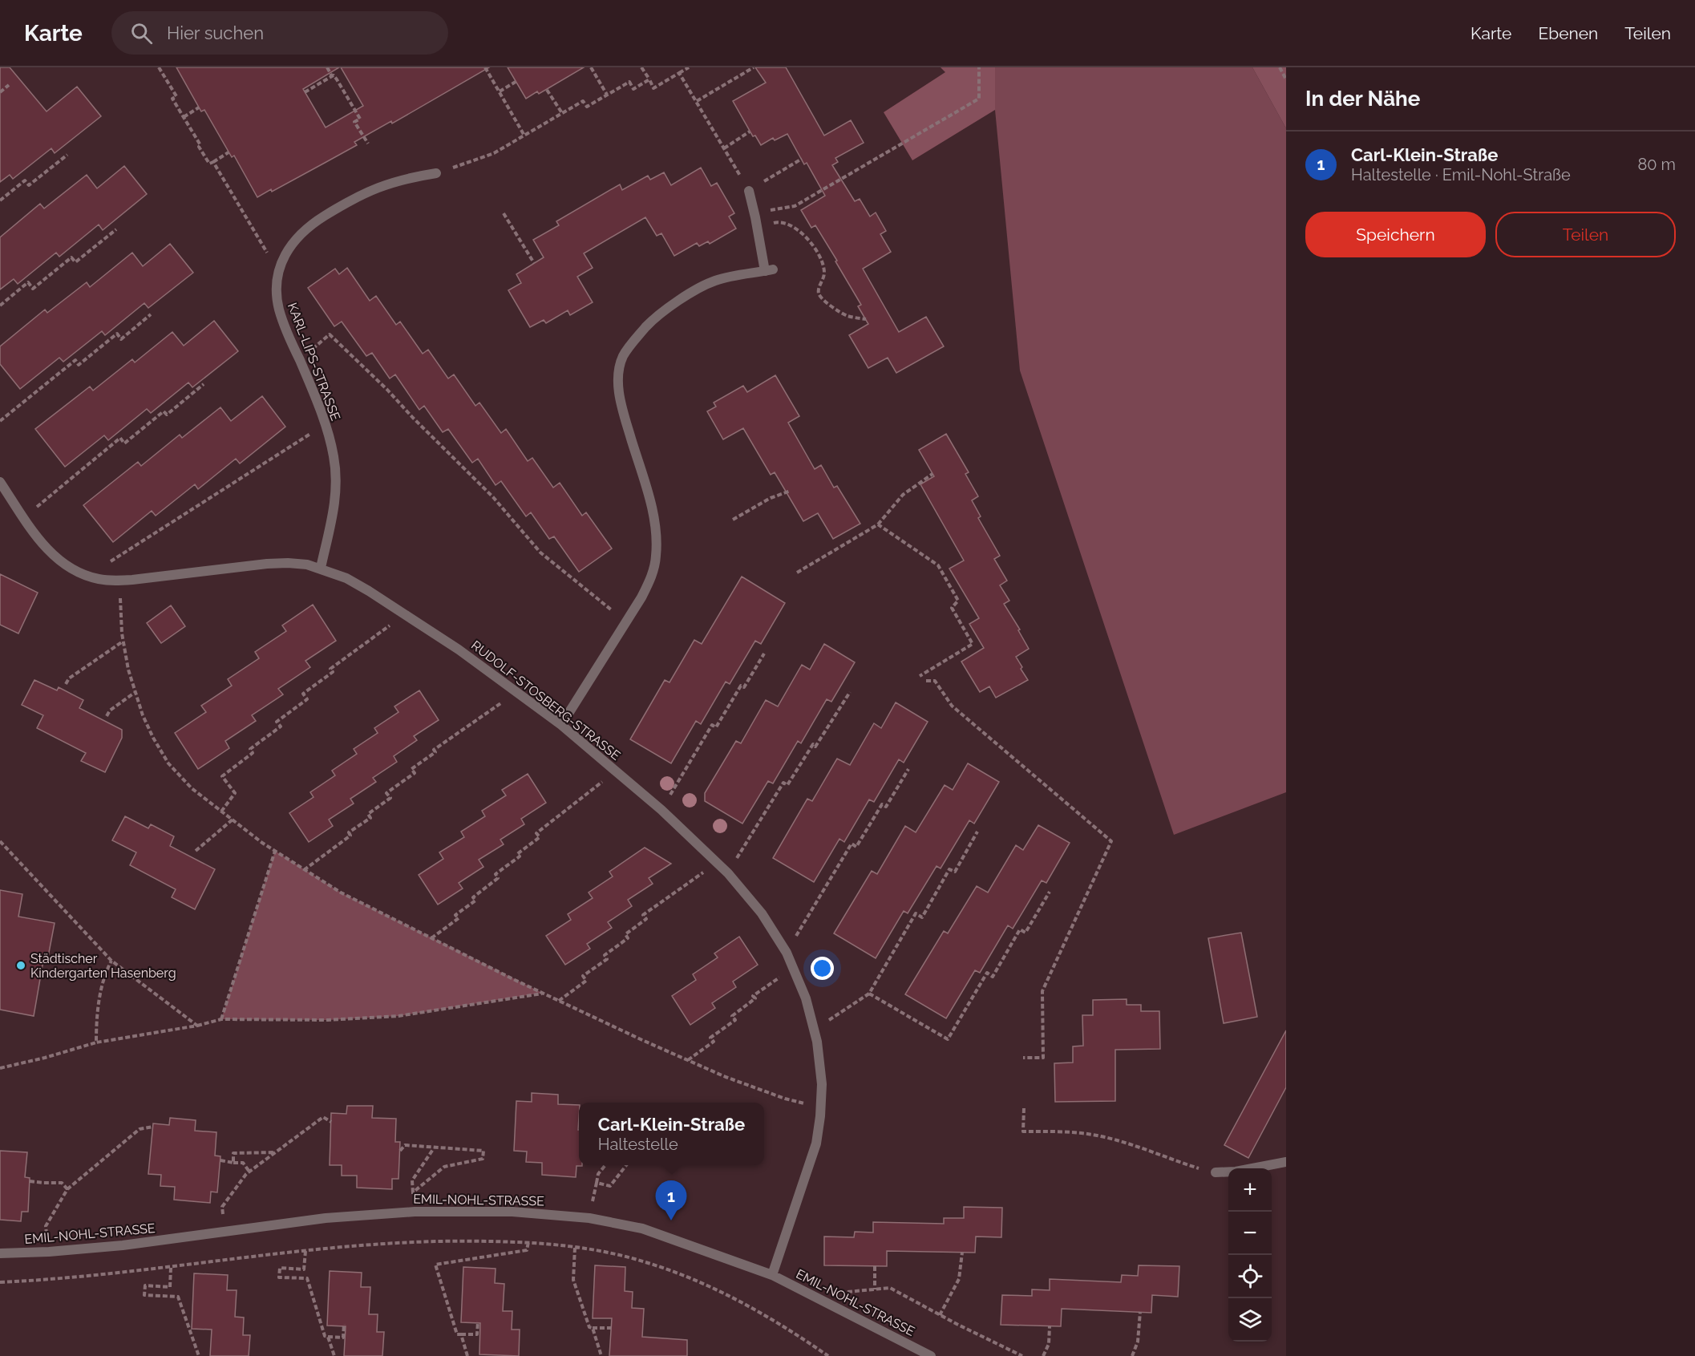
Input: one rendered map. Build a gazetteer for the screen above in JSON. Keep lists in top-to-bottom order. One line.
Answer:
{"streets":{"street":["KARL-LIPS-STRASSE","RUDOLF-STOSBERG-STRASSE","EMIL-NOHL-STRASSE"]},"crossings":[["KARL-LIPS-STRASSE","RUDOLF-STOSBERG-STRASSE"],["RUDOLF-STOSBERG-STRASSE","EMIL-NOHL-STRASSE"]],"places":["Städtischer Kindergarten Hasenberg"],"page":{"header":"Karte","search":"Hier suchen","nav":["Karte","Ebenen","Teilen"],"heading":"In der Nähe","list":[{"mark":"1","name":"Carl-Klein-Straße","note":"Haltestelle · Emil-Nohl-Straße","value":"80 m"}],"buttons":["Speichern","Teilen"],"popup":["Carl-Klein-Straße","Haltestelle"],"map_buttons":["+","−"],"pins":"1"}}
